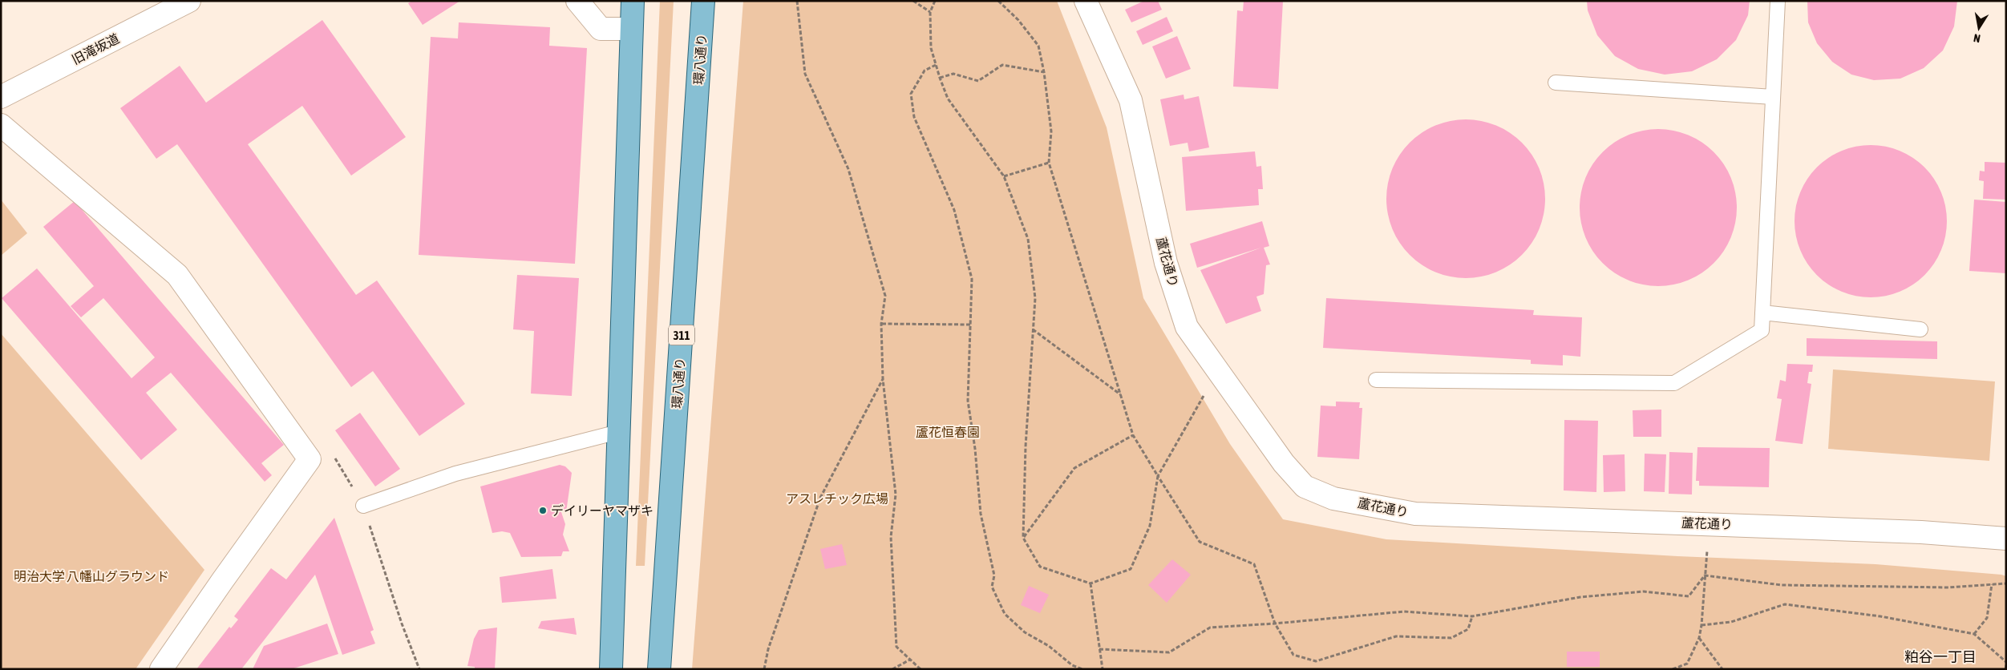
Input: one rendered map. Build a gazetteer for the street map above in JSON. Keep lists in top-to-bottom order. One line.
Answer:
{"streets":{"main road":["環八通り","311"],"street":["旧滝坂道","蘆花通り"]},"districts":["粕谷一丁目"],"parks":["蘆花恒春園","アスレチック広場","明治大学 八幡山グラウンド"],"places":["デイリーヤマザキ"],"north":"bottom"}
